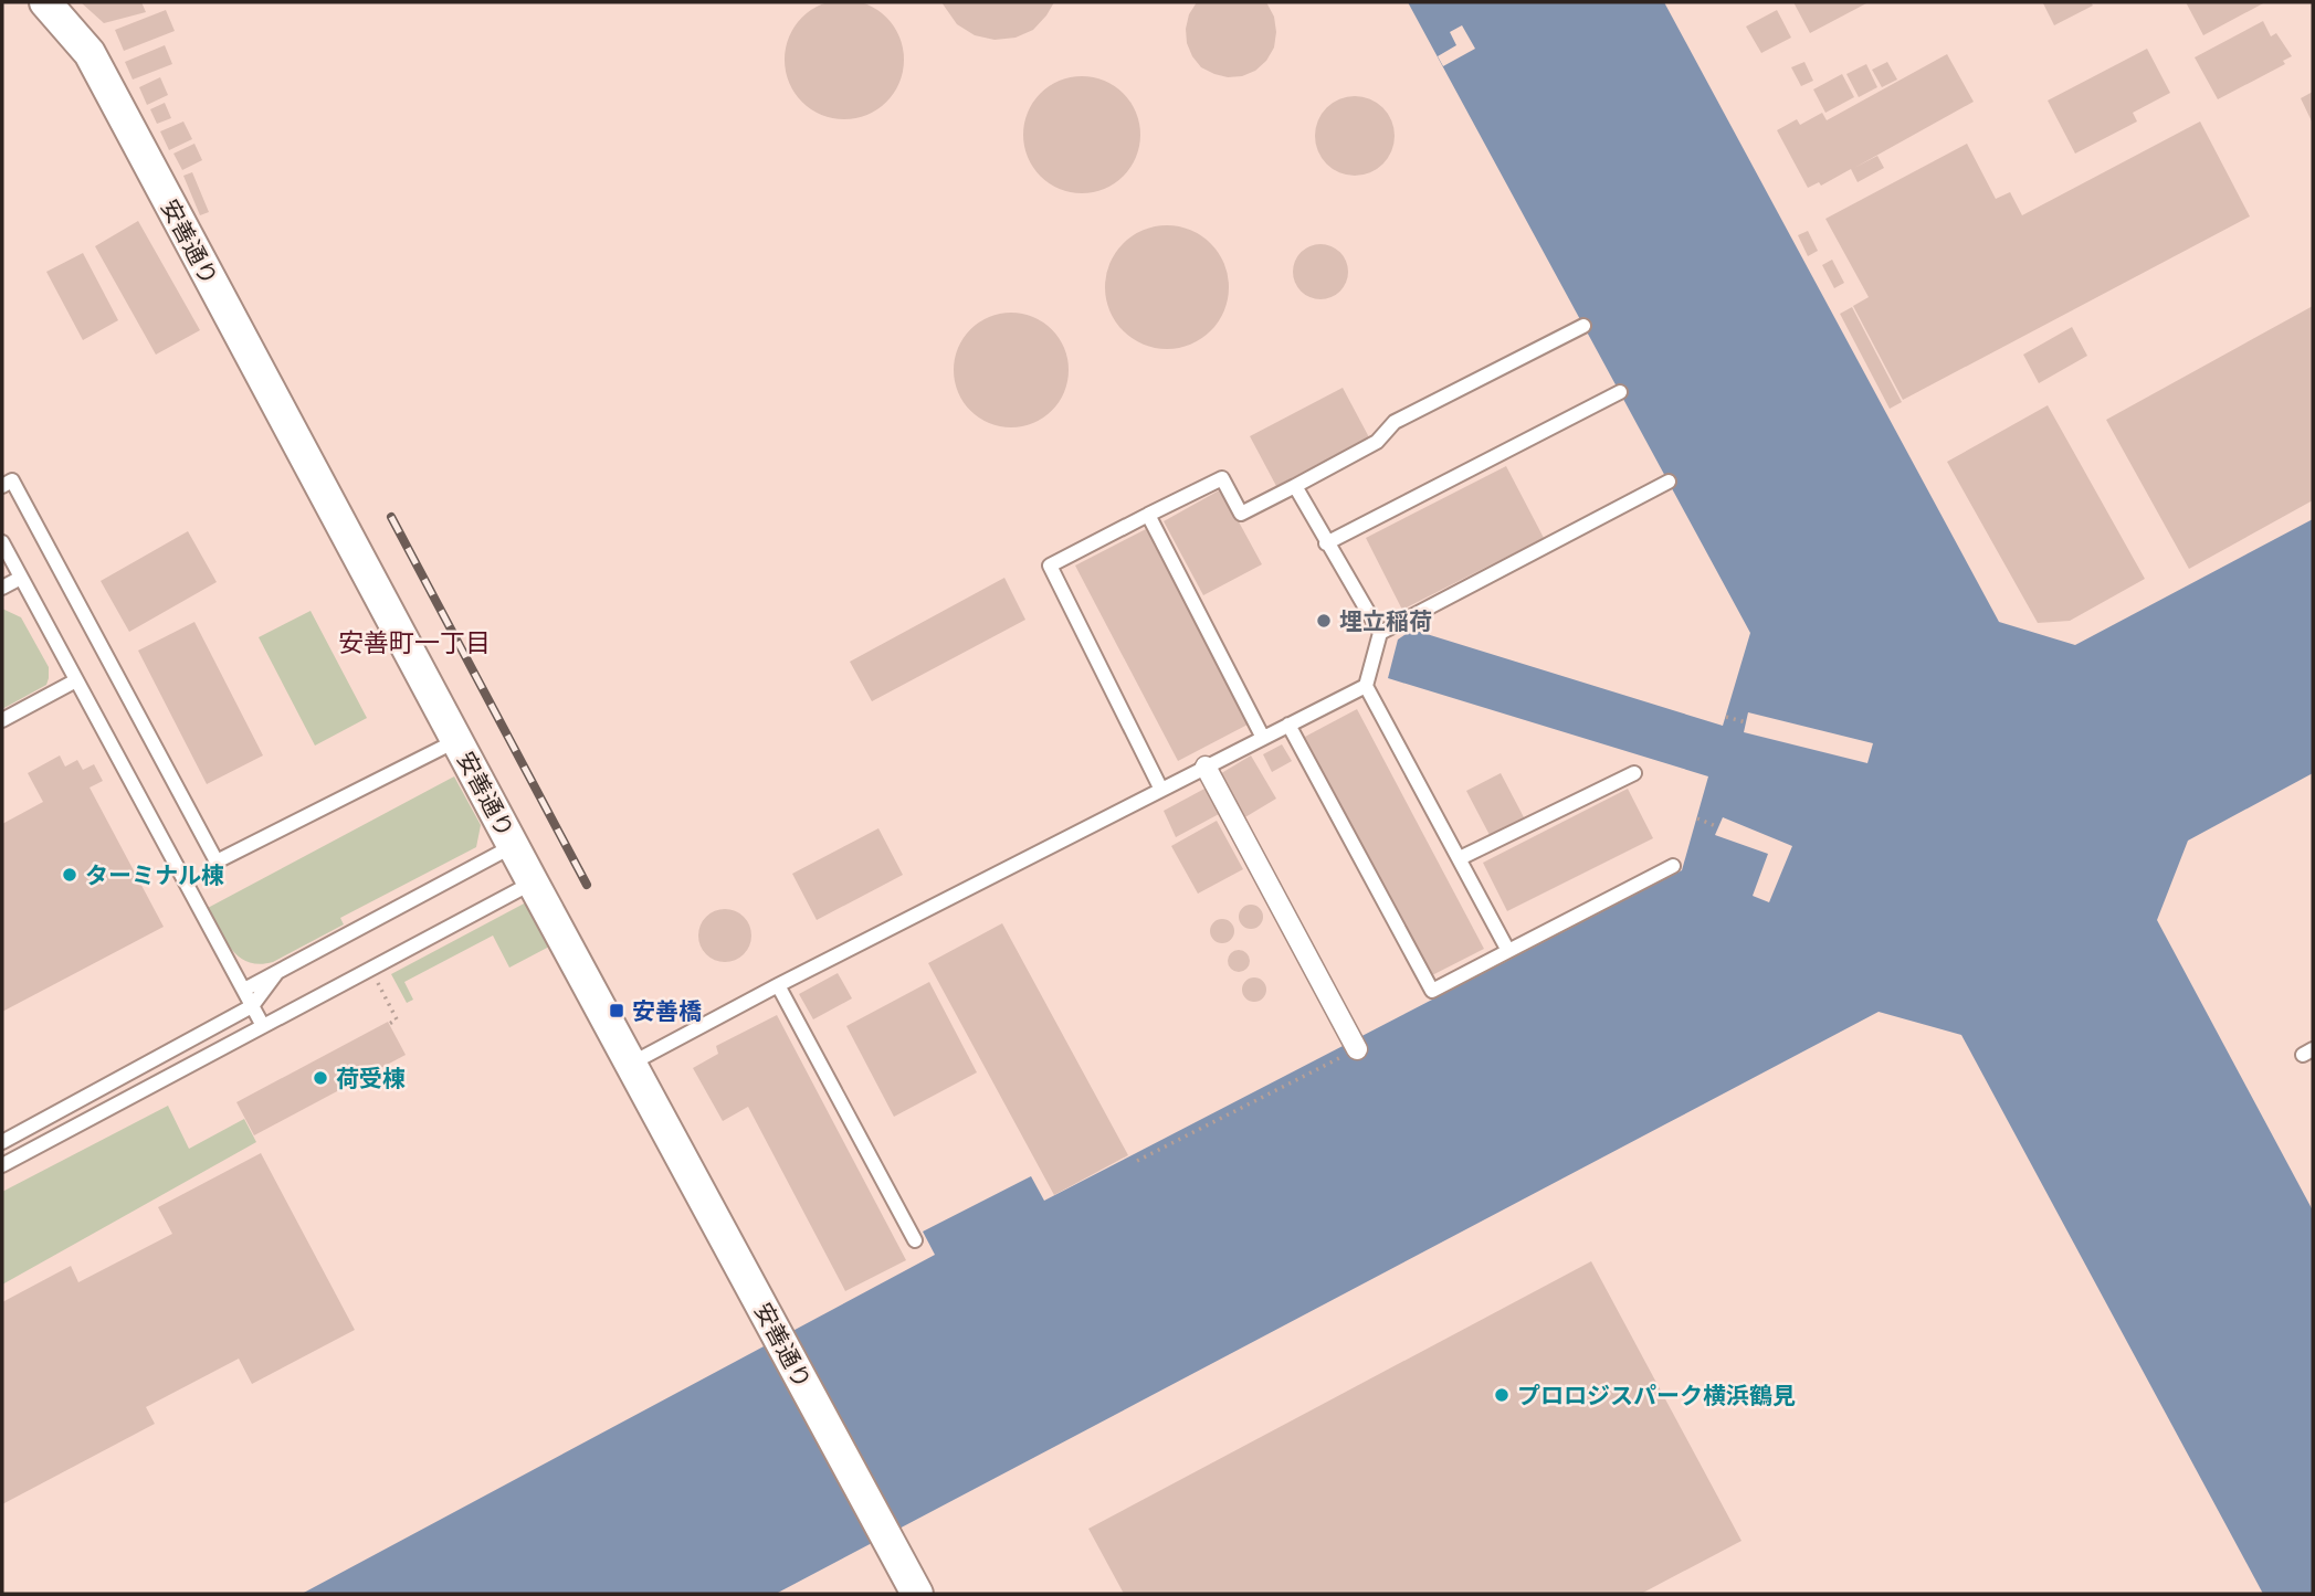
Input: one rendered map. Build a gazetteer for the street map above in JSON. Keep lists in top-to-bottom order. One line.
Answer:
{"streets":{"street":["安善通り"]},"districts":["安善町一丁目"],"places":{"other":["埋立稲荷","ターミナル棟","荷受棟","プロロジスパーク横浜鶴見"],"transit":["安善橋"]}}
